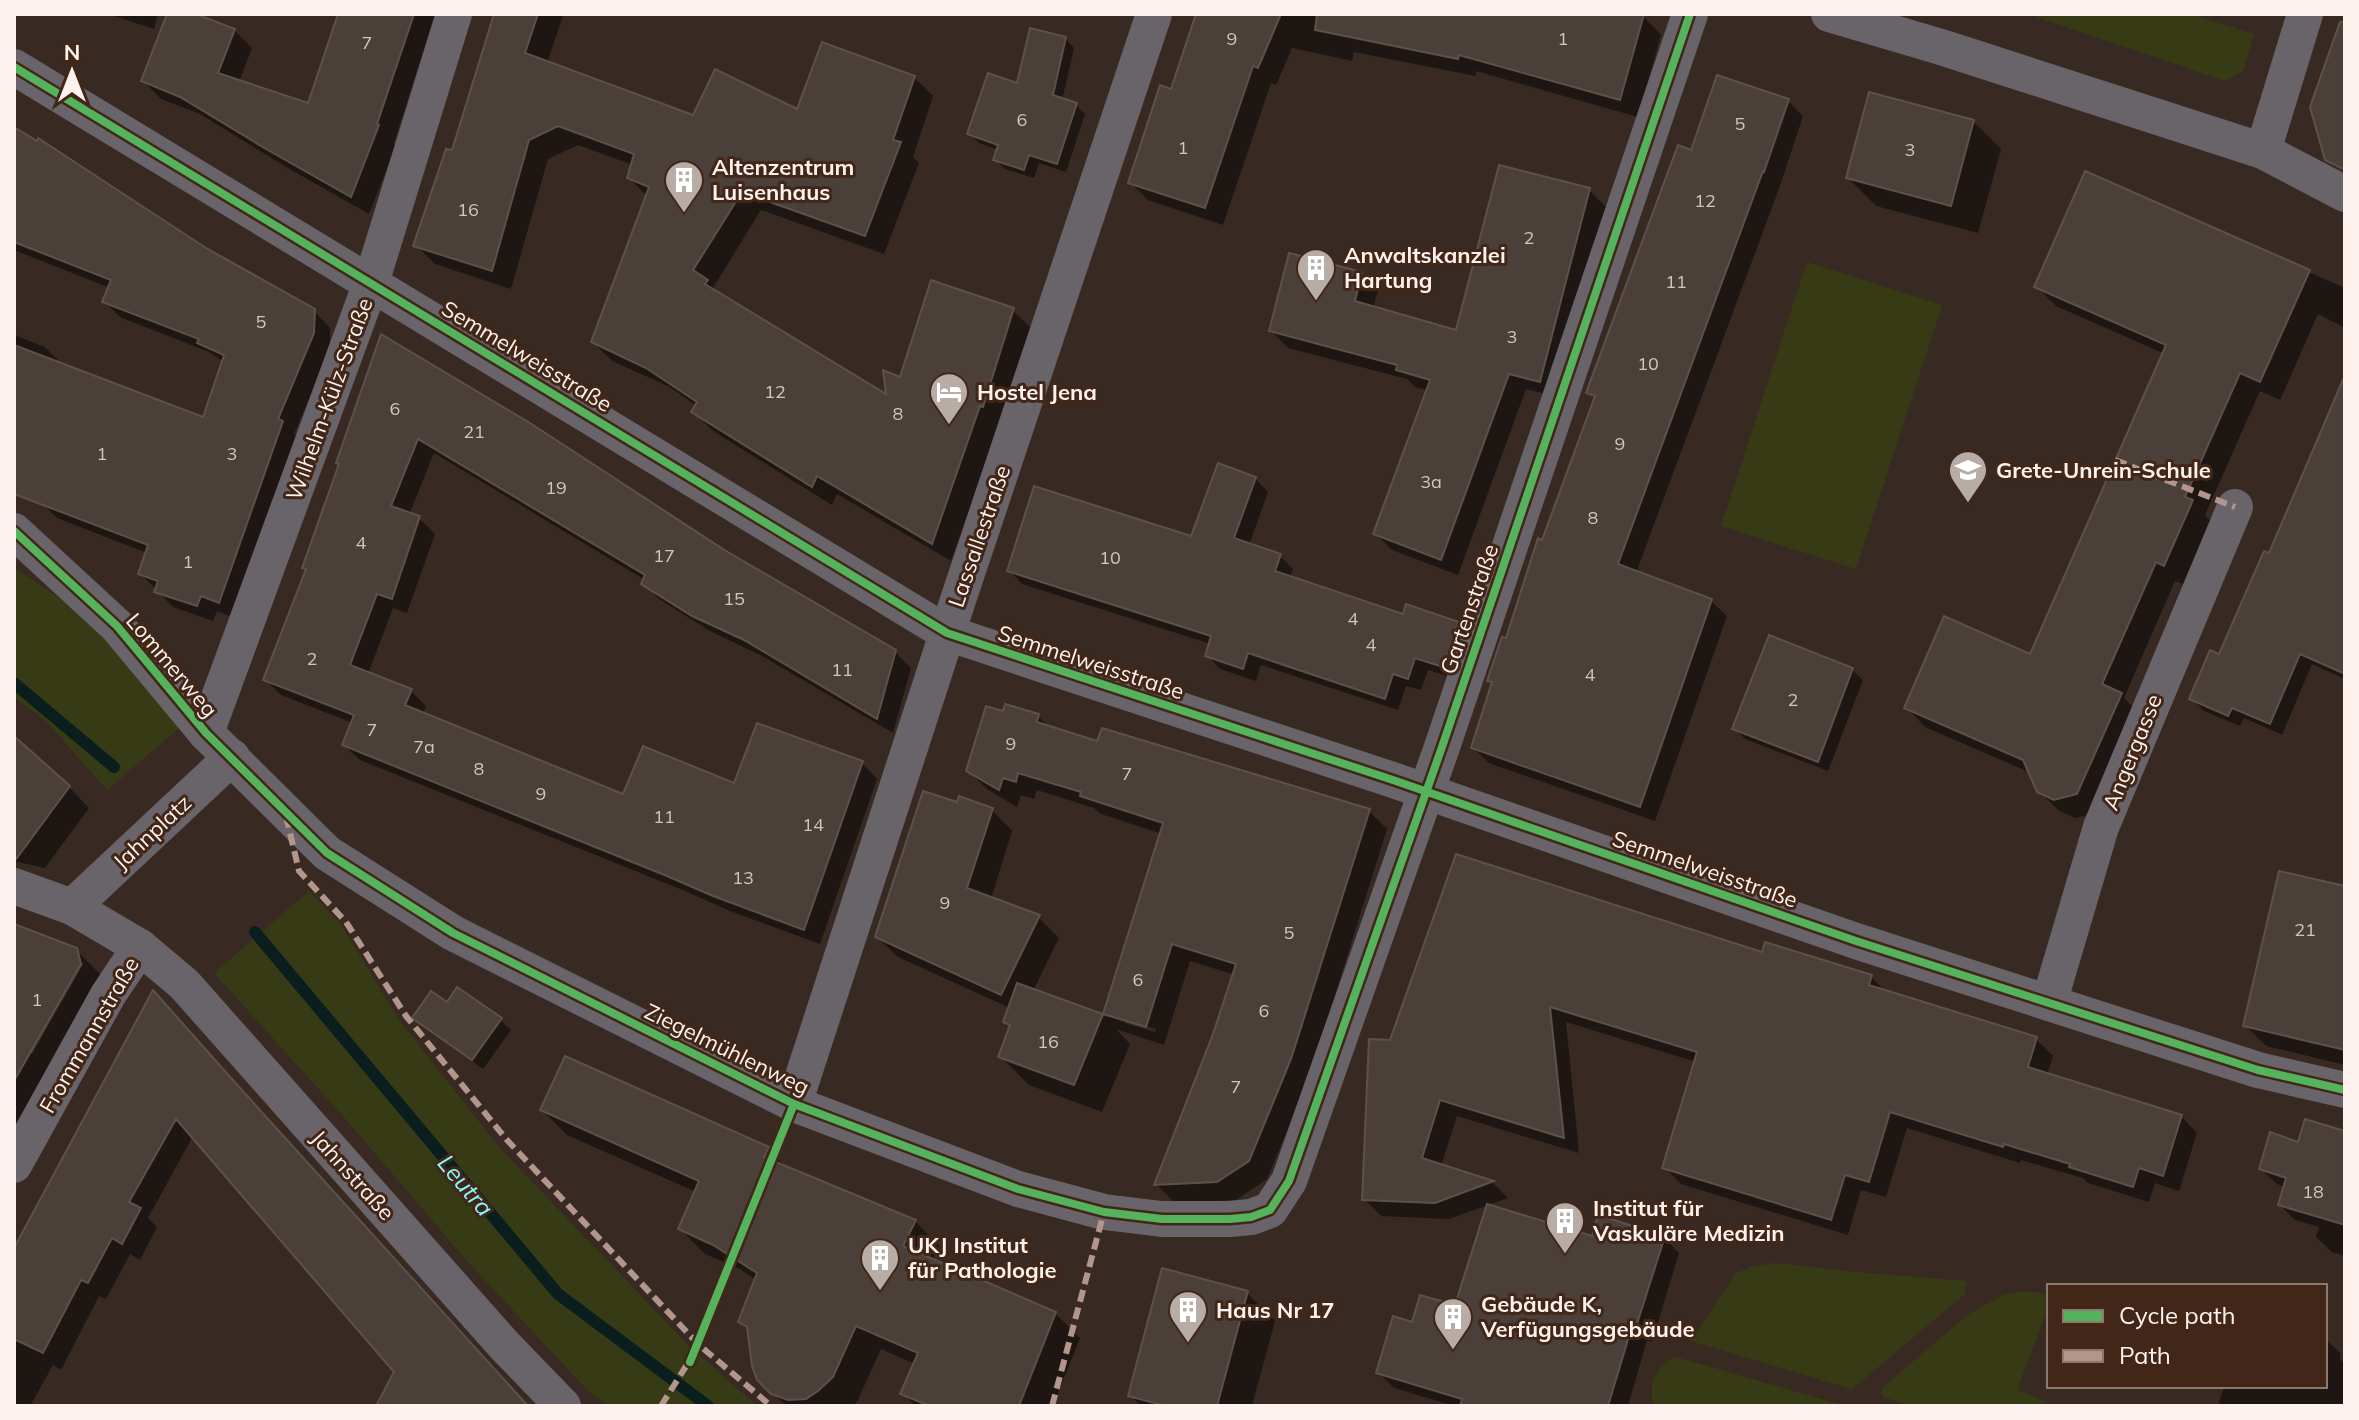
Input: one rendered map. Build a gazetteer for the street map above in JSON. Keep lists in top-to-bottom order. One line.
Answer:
{"streets":{"street":["Semmelweisstraße","Wilhelm-Külz-Straße","Lassallestraße","Gartenstraße","Lommerweg","Angergasse","Jahnplatz","Frommannstraße","Ziegelmühlenweg","Jahnstraße"]},"crossings":[["Semmelweisstraße","Wilhelm-Külz-Straße"],["Semmelweisstraße","Lassallestraße"],["Semmelweisstraße","Gartenstraße"],["Semmelweisstraße","Angergasse"],["Wilhelm-Külz-Straße","Lommerweg"],["Lassallestraße","Ziegelmühlenweg"],["Gartenstraße","Ziegelmühlenweg"],["Lommerweg","Jahnplatz"],["Lommerweg","Ziegelmühlenweg"],["Jahnplatz","Ziegelmühlenweg"],["Jahnplatz","Jahnstraße"],["Frommannstraße","Jahnstraße"]],"water":["Leutra"],"places":{"building":["Altenzentrum Luisenhaus","Anwaltskanzlei Hartung","Institut für Vaskuläre Medizin","UKJ Institut für Pathologie","Haus Nr 17","Gebäude K, Verfügungsgebäude"],"hotel":["Hostel Jena"],"school or university":["Grete-Unrein-Schule"]},"house_numbers":["9","1","7","6","5","1","3","12","16","2","11","5","3","10","12","6","8","21","9","1","3","3a","19","8","4","17","10","1","15","4","4","2","11","4","2","7","9","7a","8","7","9","11","14","13","9","21","5","6","1","6","16","7","18"],"legend":["Cycle path","Path"],"north":"top"}
